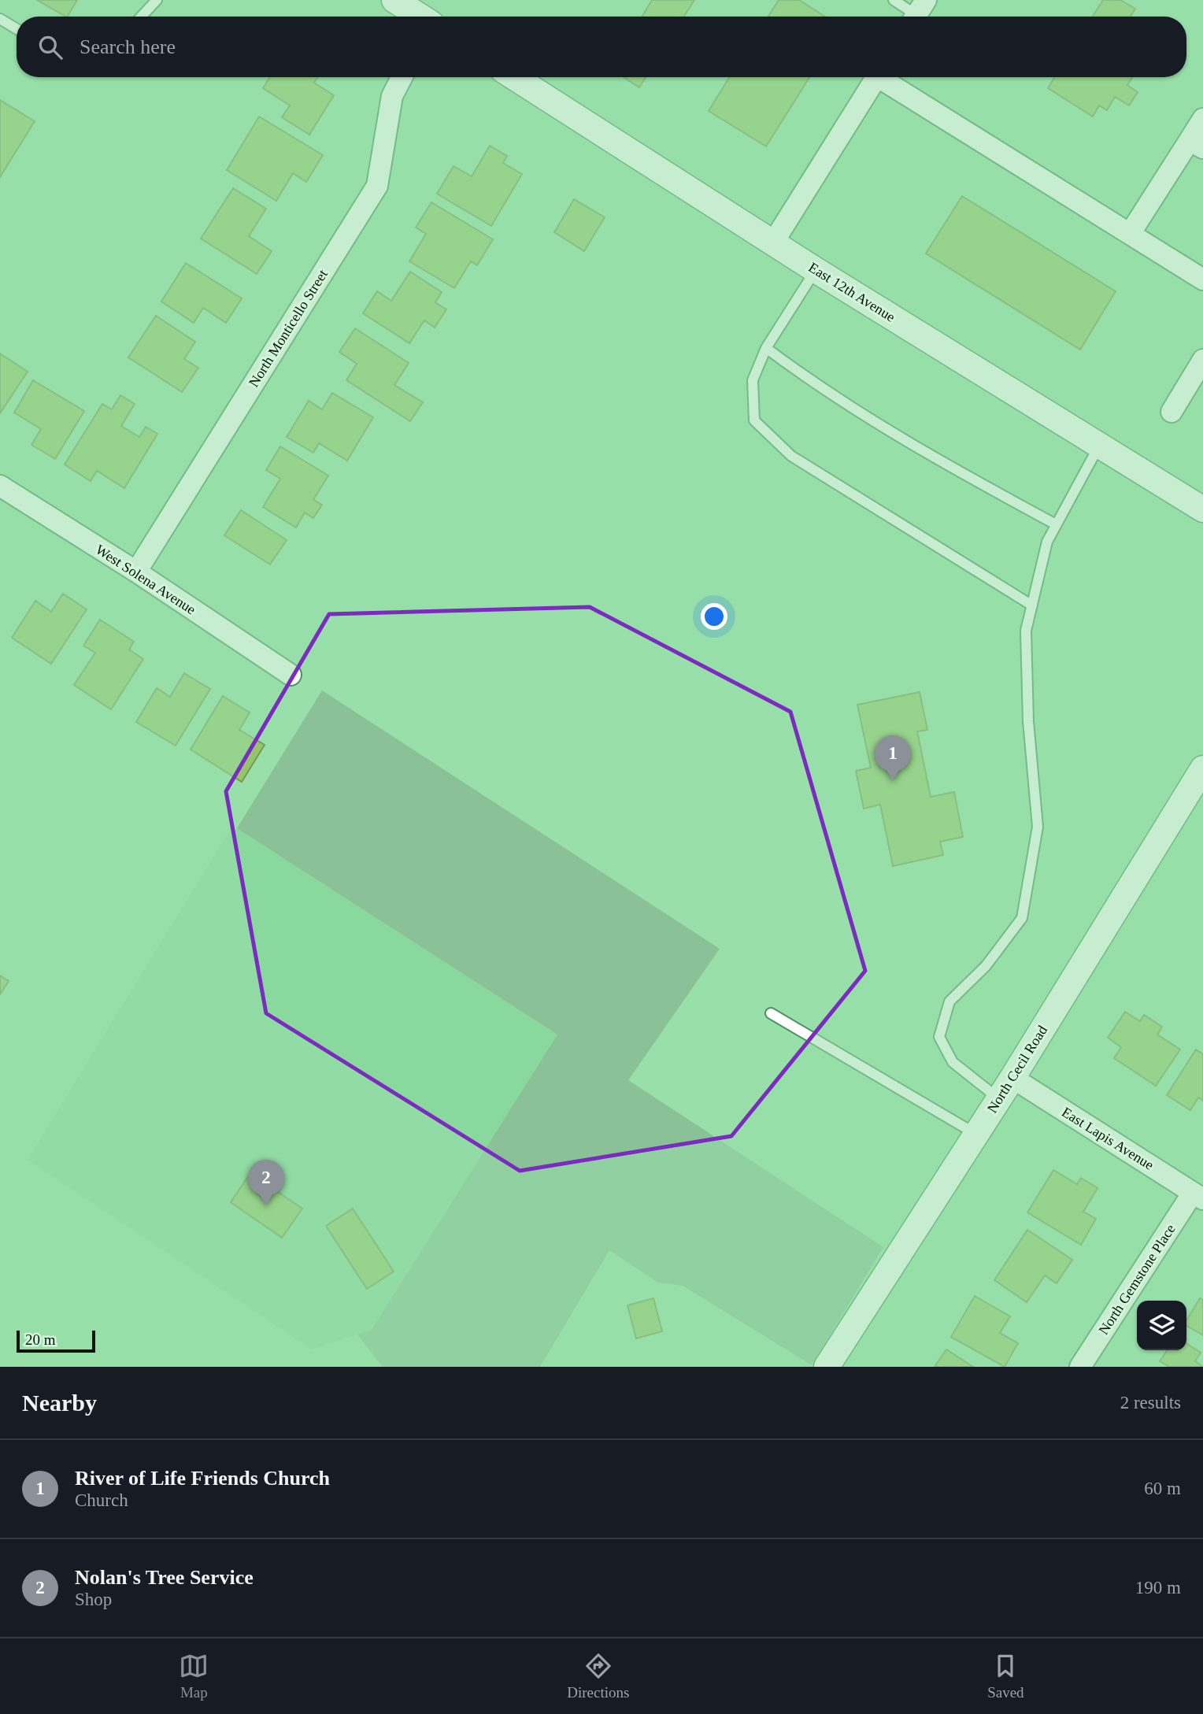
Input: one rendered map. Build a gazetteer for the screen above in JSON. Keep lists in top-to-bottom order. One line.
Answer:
{"streets":{"street":["East 12th Avenue","North Monticello Street","West Solena Avenue","North Cecil Road","East Lapis Avenue","North Gemstone Place"]},"crossings":[["North Monticello Street","West Solena Avenue"],["North Cecil Road","East Lapis Avenue"],["East Lapis Avenue","North Gemstone Place"]],"scale_bar":"20 m","page":{"search":"Search here","pins":["1","2"],"scale":"20 m","heading":["Nearby","2 results"],"list":[{"mark":"1","name":"River of Life Friends Church","note":"Church","value":"60 m"},{"mark":"2","name":"Nolan's Tree Service","note":"Shop","value":"190 m"}],"nav":["Map","Directions","Saved"]}}
